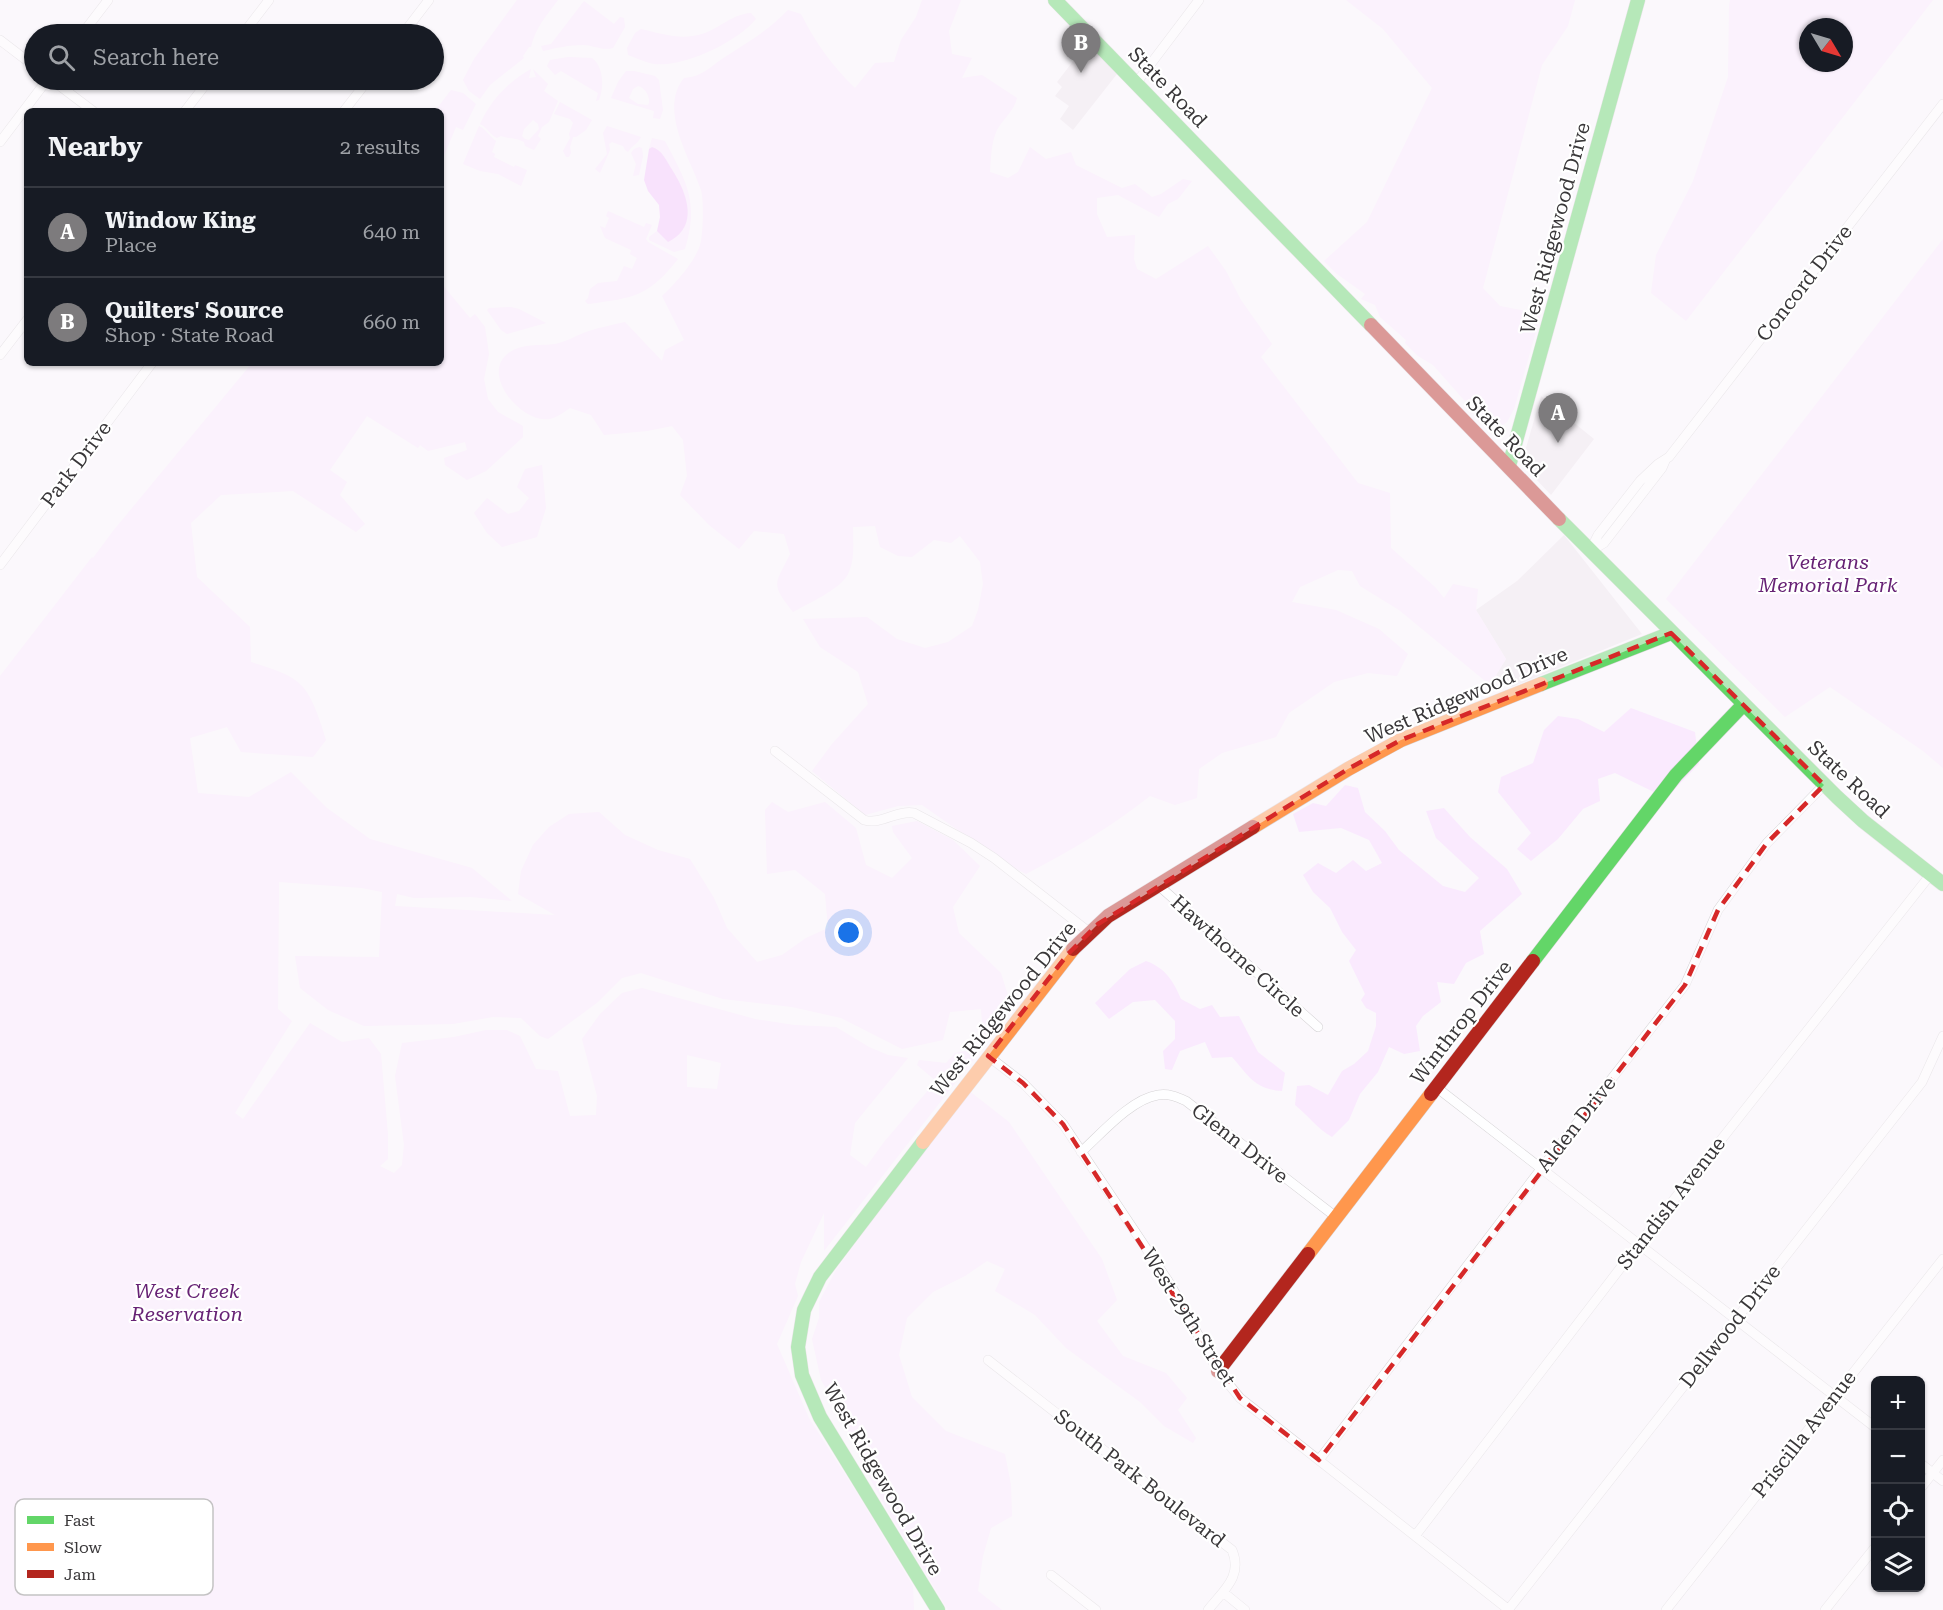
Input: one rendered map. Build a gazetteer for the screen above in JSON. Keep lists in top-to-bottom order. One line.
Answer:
{"streets":{"street":["State Road","West Ridgewood Drive","Concord Drive","Park Drive","Hawthorne Circle","Winthrop Drive","Alden Drive","Glenn Drive","Standish Avenue","West 29th Street","Dellwood Drive","Priscilla Avenue","South Park Boulevard"]},"crossings":[["State Road","West Ridgewood Drive"],["State Road","Concord Drive"],["State Road","Winthrop Drive"],["State Road","Alden Drive"],["State Road","Standish Avenue"],["West Ridgewood Drive","Hawthorne Circle"],["West Ridgewood Drive","West 29th Street"],["Winthrop Drive","Glenn Drive"],["Winthrop Drive","West 29th Street"],["Alden Drive","West 29th Street"],["Glenn Drive","West 29th Street"],["Standish Avenue","West 29th Street"],["West 29th Street","Dellwood Drive"]],"parks":["Veterans Memorial Park","West Creek Reservation"],"legend":["Fast","Slow","Jam"],"north":"bottom right","page":{"pins":["B","A"],"search":"Search here","heading":["Nearby","2 results"],"list":[{"mark":"A","name":"Window King","note":"Place","value":"640 m"},{"mark":"B","name":"Quilters' Source","note":"Shop · State Road","value":"660 m"}],"map_buttons":["+","−"]}}
